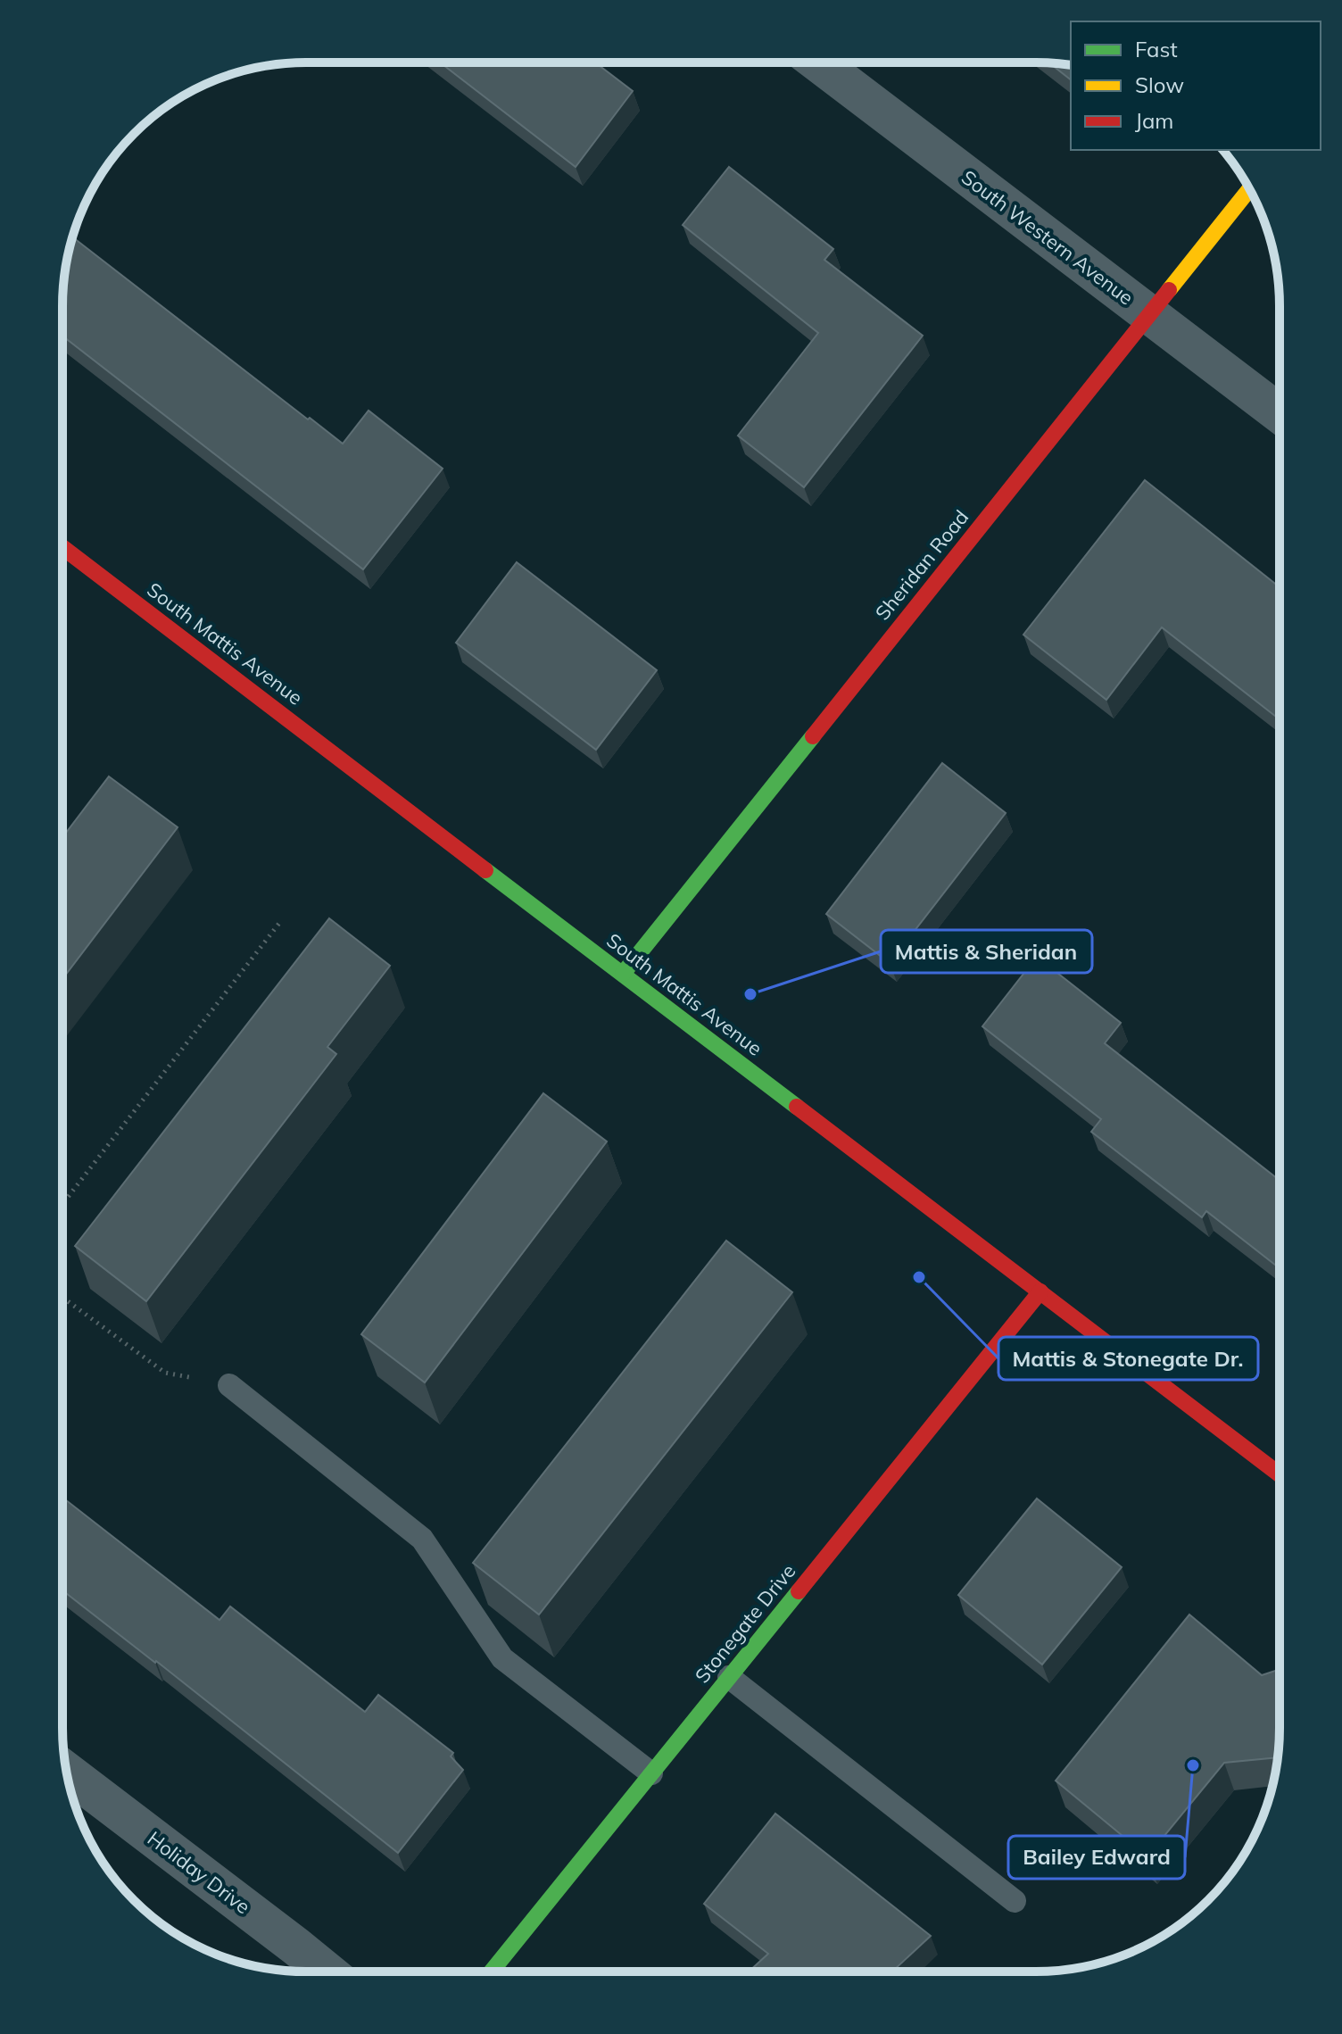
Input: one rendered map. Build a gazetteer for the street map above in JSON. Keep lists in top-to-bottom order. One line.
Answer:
{"streets":{"street":["South Western Avenue","Sheridan Road","South Mattis Avenue","Stonegate Drive","Holiday Drive"]},"crossings":[["South Western Avenue","Sheridan Road"],["Sheridan Road","South Mattis Avenue"],["South Mattis Avenue","Stonegate Drive"]],"places":["Mattis & Sheridan","Mattis & Stonegate Dr.","Bailey Edward"],"legend":["Fast","Slow","Jam"]}
